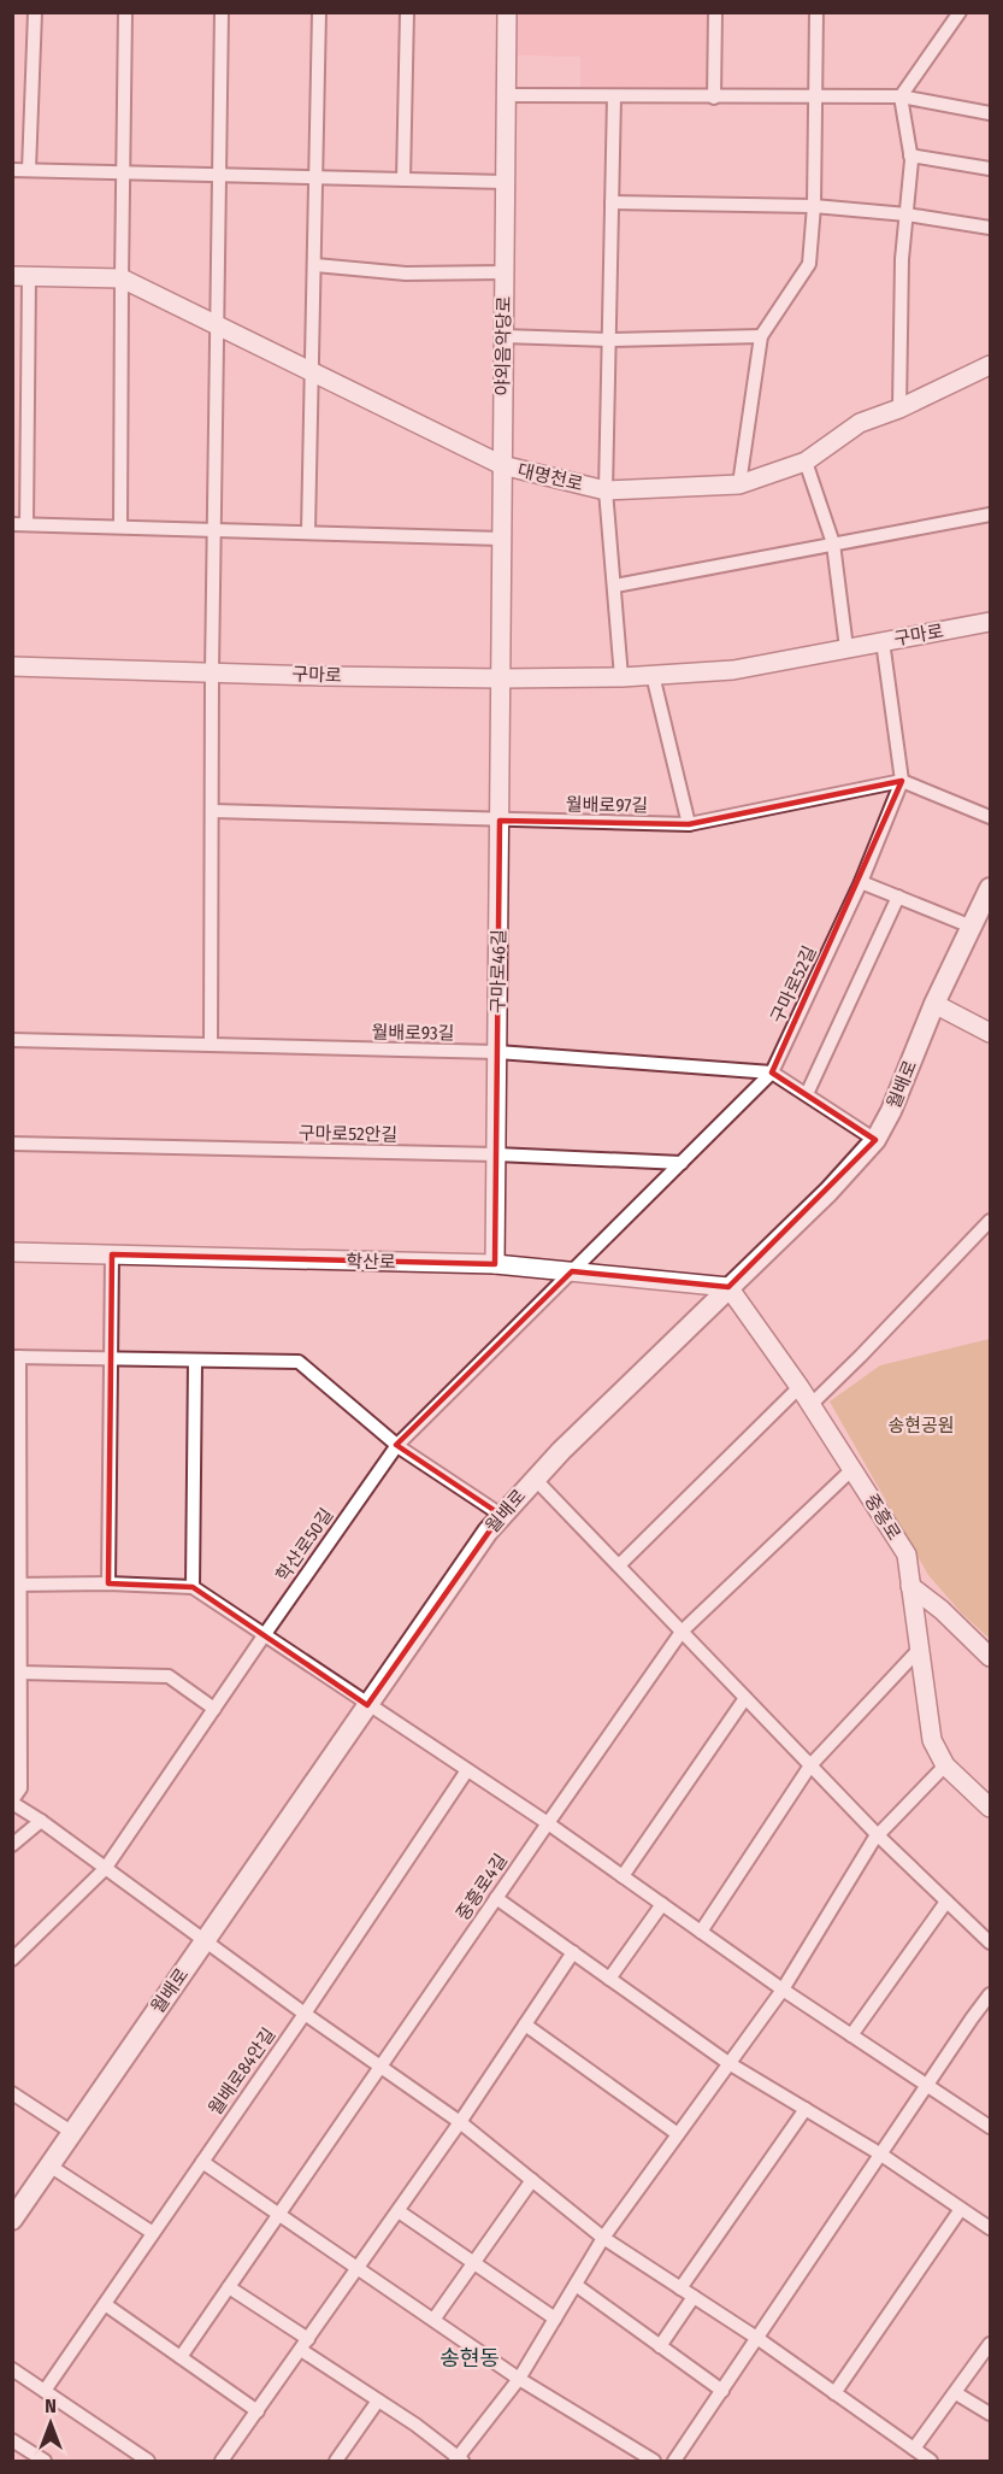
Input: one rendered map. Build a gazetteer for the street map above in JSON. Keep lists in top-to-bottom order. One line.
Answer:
{"streets":{"main road":["야외음악당로","대명천로","구마로","구마로46길","월배로","학산로","중흥로"],"street":["월배로97길","구마로52길","월배로93길","구마로52안길","학산로50길","중흥로4길","월배로84안길"]},"crossings":[["야외음악당로","대명천로"],["야외음악당로","구마로"],["야외음악당로","구마로46길"],["구마로","구마로46길"],["구마로","구마로52길"],["월배로97길","구마로46길"],["월배로97길","구마로52길"],["구마로46길","월배로93길"],["구마로46길","구마로52안길"],["구마로46길","학산로"],["구마로52길","월배로93길"],["구마로52길","구마로52안길"],["구마로52길","학산로"],["구마로52길","학산로50길"],["월배로93길","월배로"],["월배로","학산로"],["월배로","중흥로"],["학산로","중흥로"],["학산로","학산로50길"],["중흥로","중흥로4길"]],"districts":["송현동"],"parks":["송현공원"],"north":"top"}
